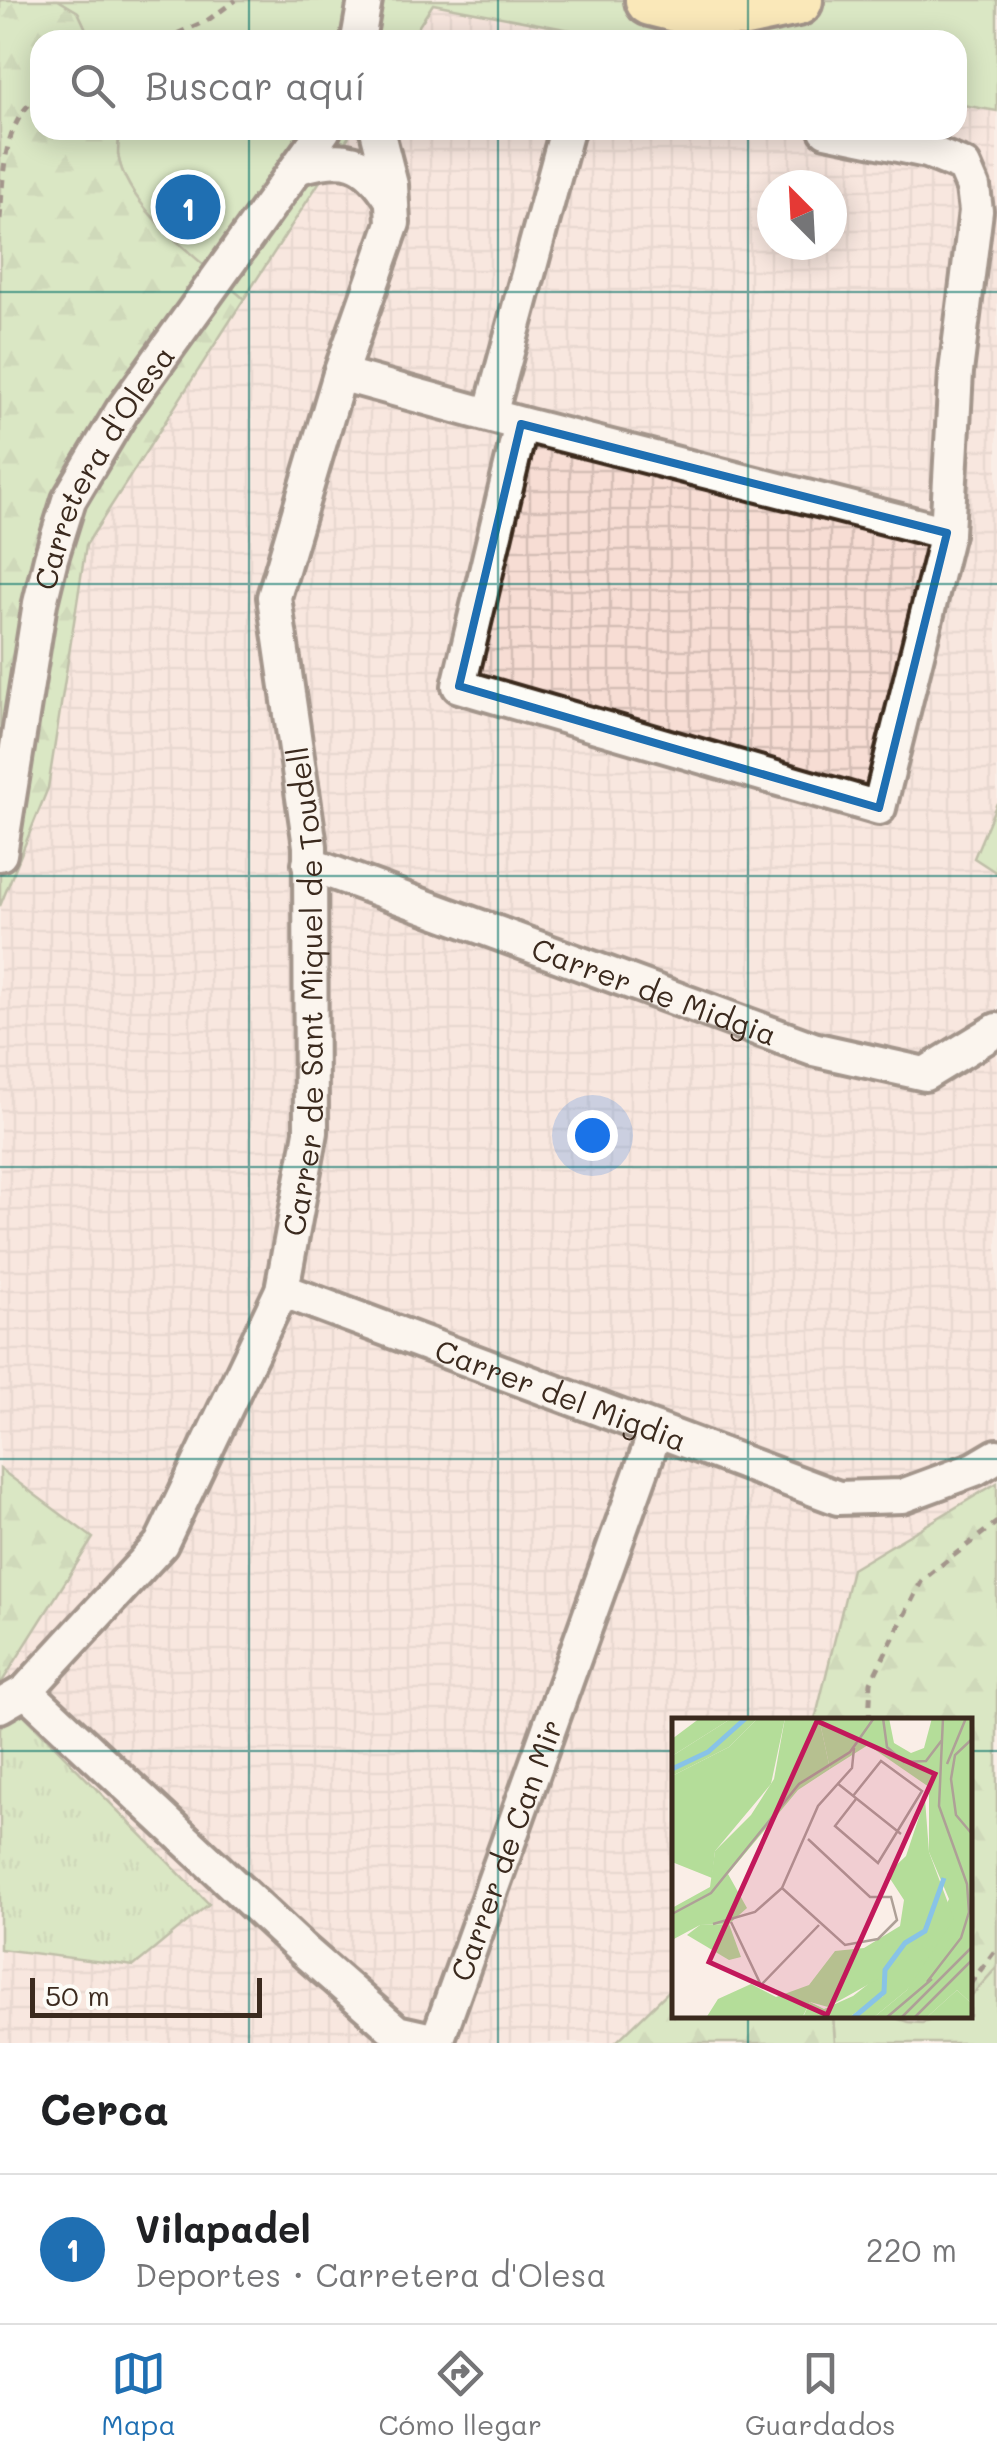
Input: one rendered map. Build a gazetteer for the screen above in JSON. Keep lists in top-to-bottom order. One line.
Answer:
{"streets":{"street":["Carretera d'Olesa","Carrer de Sant Miquel de Toudell","Carrer de Midgia","Carrer del Migdia","Carrer de Can Mir"]},"crossings":[["Carrer de Sant Miquel de Toudell","Carrer de Midgia"],["Carrer de Sant Miquel de Toudell","Carrer del Migdia"],["Carrer de Sant Miquel de Toudell","Carrer de Can Mir"],["Carrer del Migdia","Carrer de Can Mir"]],"scale_bar":"50 m","north":"top left","page":{"search":"Buscar aquí","pins":"1","scale":"50 m","heading":"Cerca","list":[{"mark":"1","name":"Vilapadel","note":"Deportes · Carretera d'Olesa","value":"220 m"}],"nav":["Mapa","Cómo llegar","Guardados"]}}
